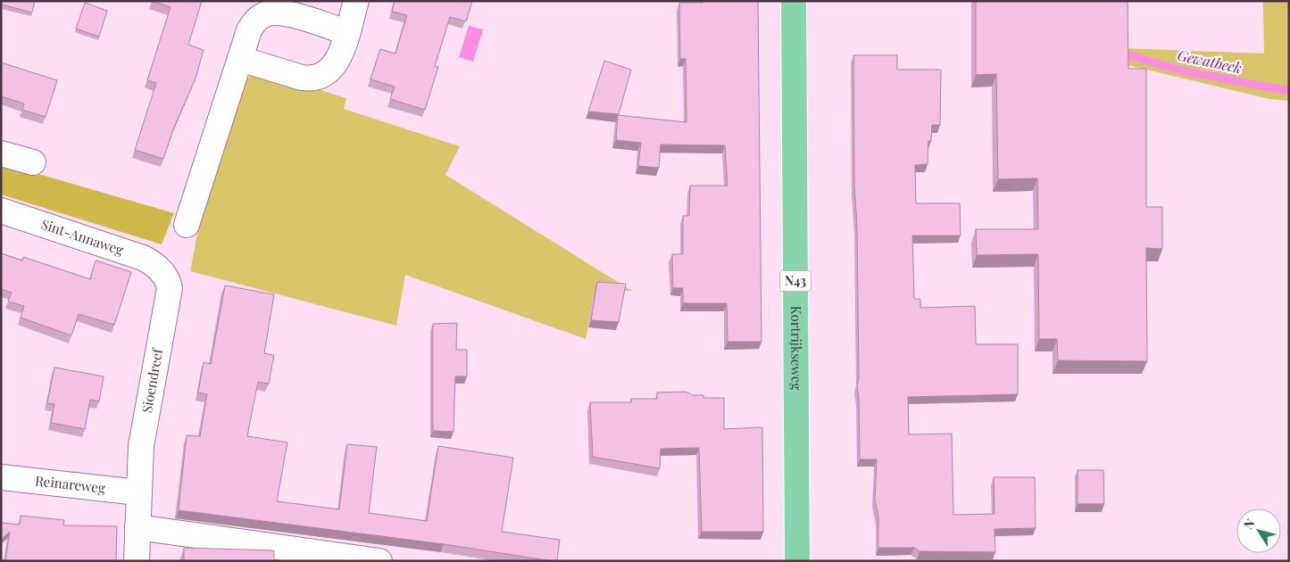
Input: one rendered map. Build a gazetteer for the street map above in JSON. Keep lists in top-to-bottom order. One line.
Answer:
{"streets":{"main road":["N43","Kortrijkseweg"],"street":["Sint-Annaweg","Sioendreef","Reinareweg"]},"crossings":[["Sint-Annaweg","Sioendreef"],["Sioendreef","Reinareweg"]],"water":["Gewatbeek"],"north":"top left"}
